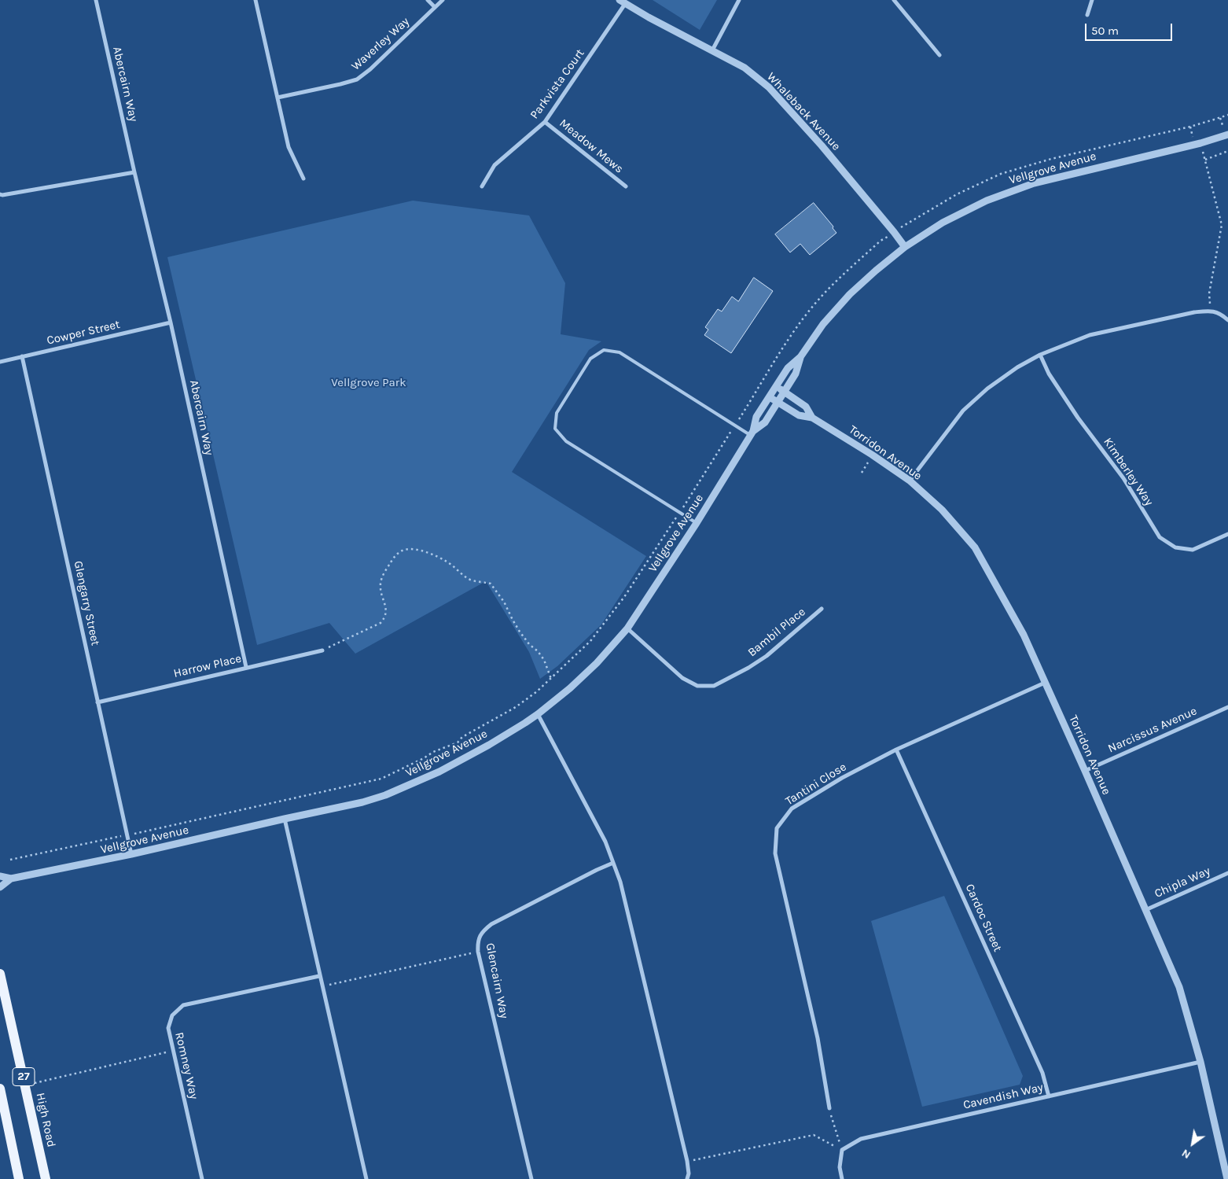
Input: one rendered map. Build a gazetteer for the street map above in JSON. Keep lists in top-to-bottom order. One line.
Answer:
{"streets":{"main road":["27","High Road"],"street":["Waverley Way","Abercairn Way","Parkvista Court","Whaleback Avenue","Meadow Mews","Vellgrove Avenue","Cowper Street","Torridon Avenue","Kimberley Way","Glengarry Street","Bambil Place","Harrow Place","Narcissus Avenue","Tantini Close","Chipla Way","Cardoc Street","Glencairn Way","Romney Way","Cavendish Way"]},"crossings":[["Abercairn Way","Cowper Street"],["Abercairn Way","Harrow Place"],["Parkvista Court","Whaleback Avenue"],["Parkvista Court","Meadow Mews"],["Whaleback Avenue","Vellgrove Avenue"],["Vellgrove Avenue","Torridon Avenue"],["Vellgrove Avenue","Glengarry Street"],["Vellgrove Avenue","Bambil Place"],["Cowper Street","Glengarry Street"],["Torridon Avenue","Narcissus Avenue"],["Torridon Avenue","Tantini Close"],["Torridon Avenue","Chipla Way"],["Torridon Avenue","Cavendish Way"],["Glengarry Street","Harrow Place"],["Tantini Close","Cardoc Street"],["Cardoc Street","Cavendish Way"]],"parks":["Vellgrove Park"],"scale_bar":"50 m","north":"bottom left"}
